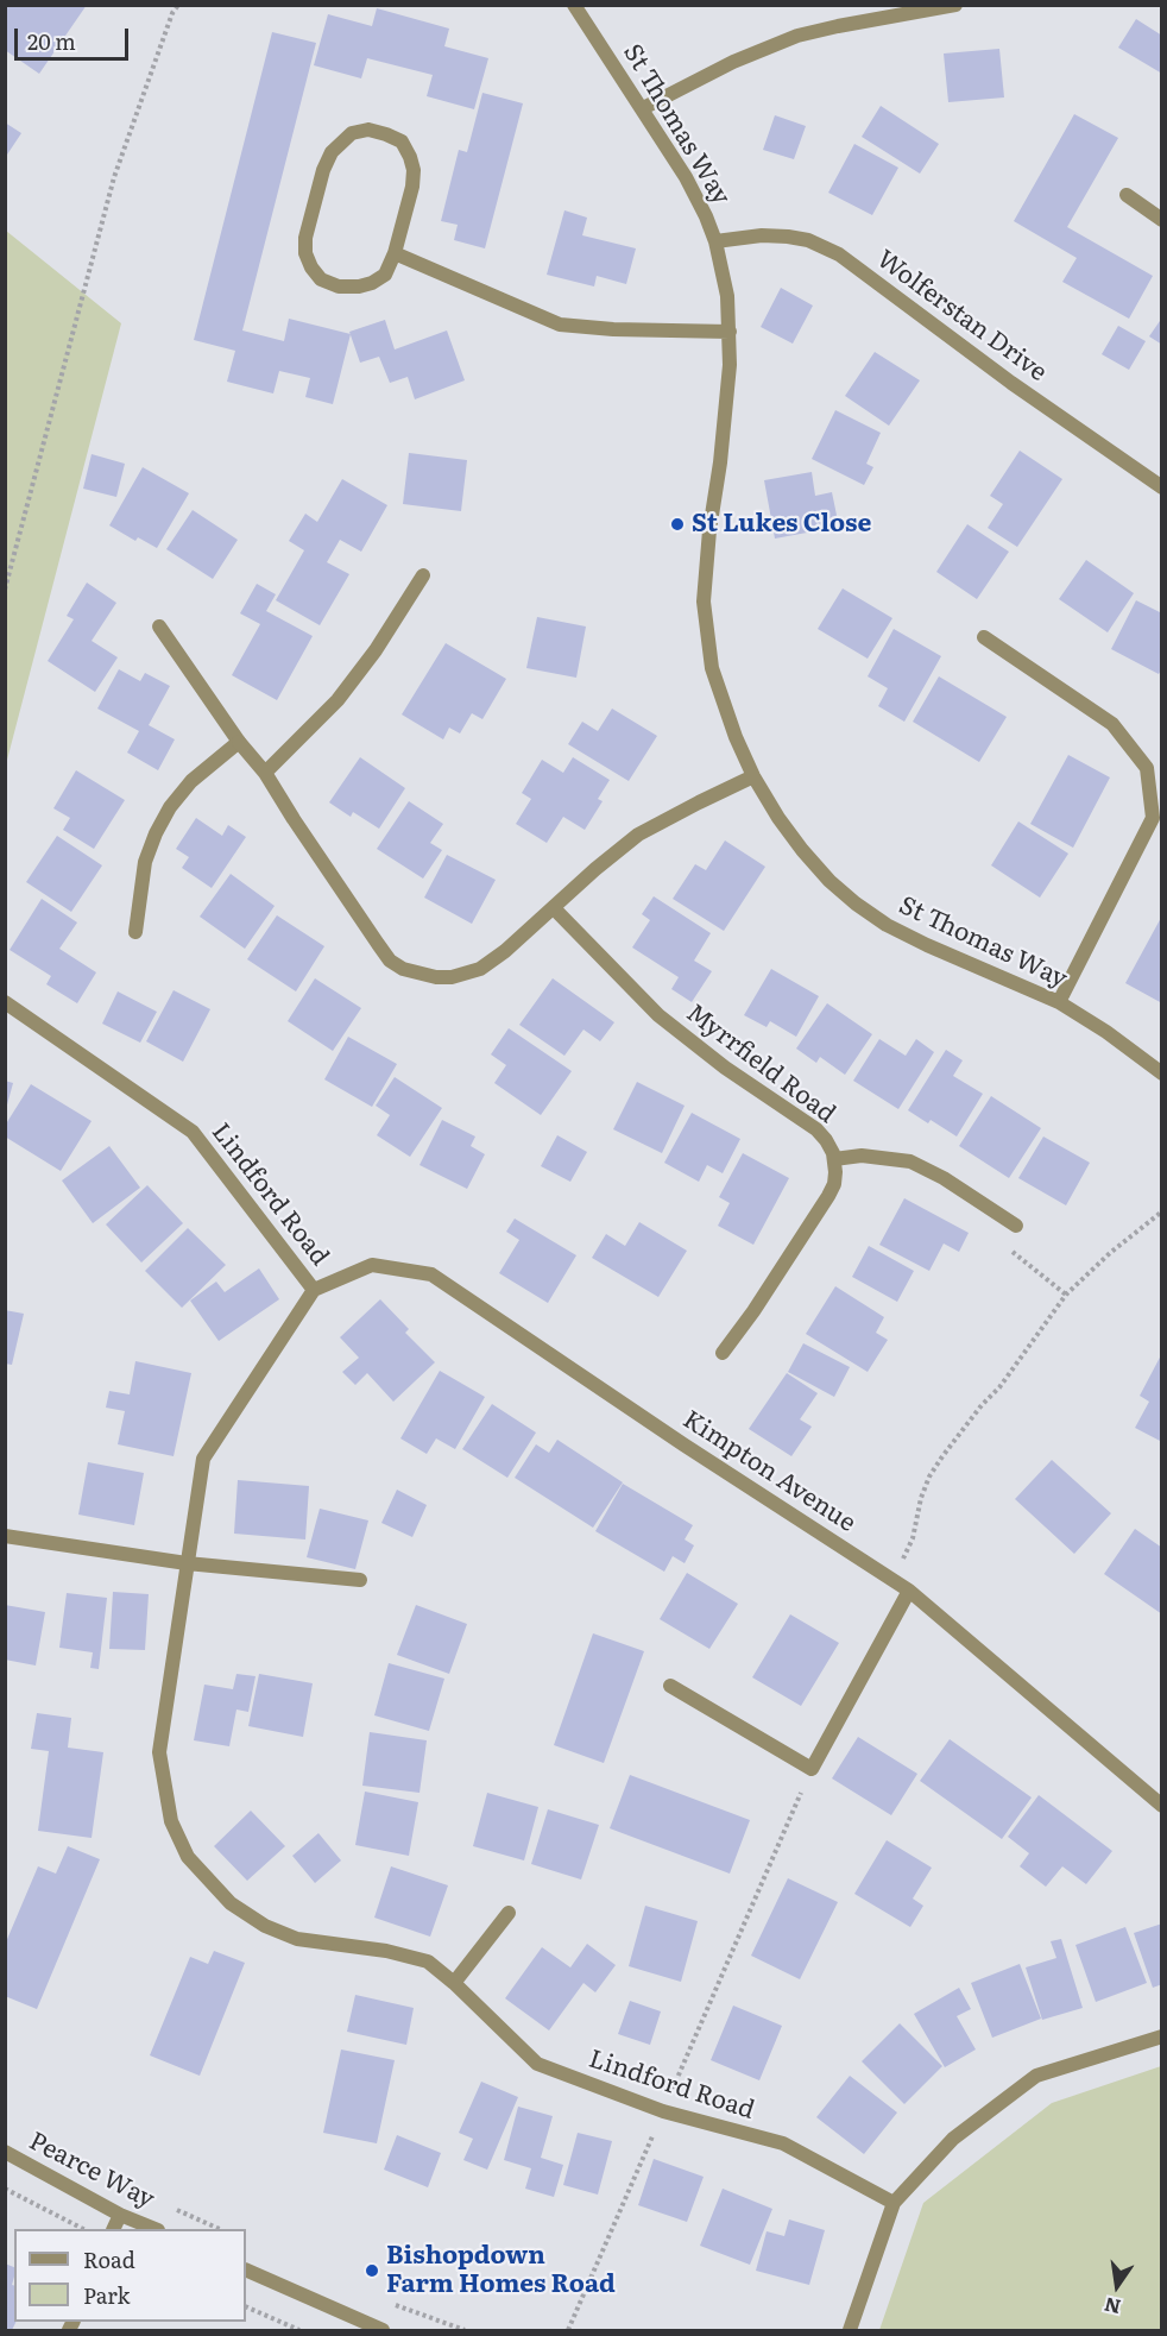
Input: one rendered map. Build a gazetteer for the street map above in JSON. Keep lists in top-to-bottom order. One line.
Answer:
{"streets":{"street":["St Thomas Way","Wolferstan Drive","Myrrfield Road","Lindford Road","Kimpton Avenue","Pearce Way"]},"crossings":[["St Thomas Way","Wolferstan Drive"],["Lindford Road","Kimpton Avenue"]],"places":["St Lukes Close","Bishopdown Farm Homes Road"],"legend":["Road","Park"],"scale_bar":"20 m","north":"bottom"}
